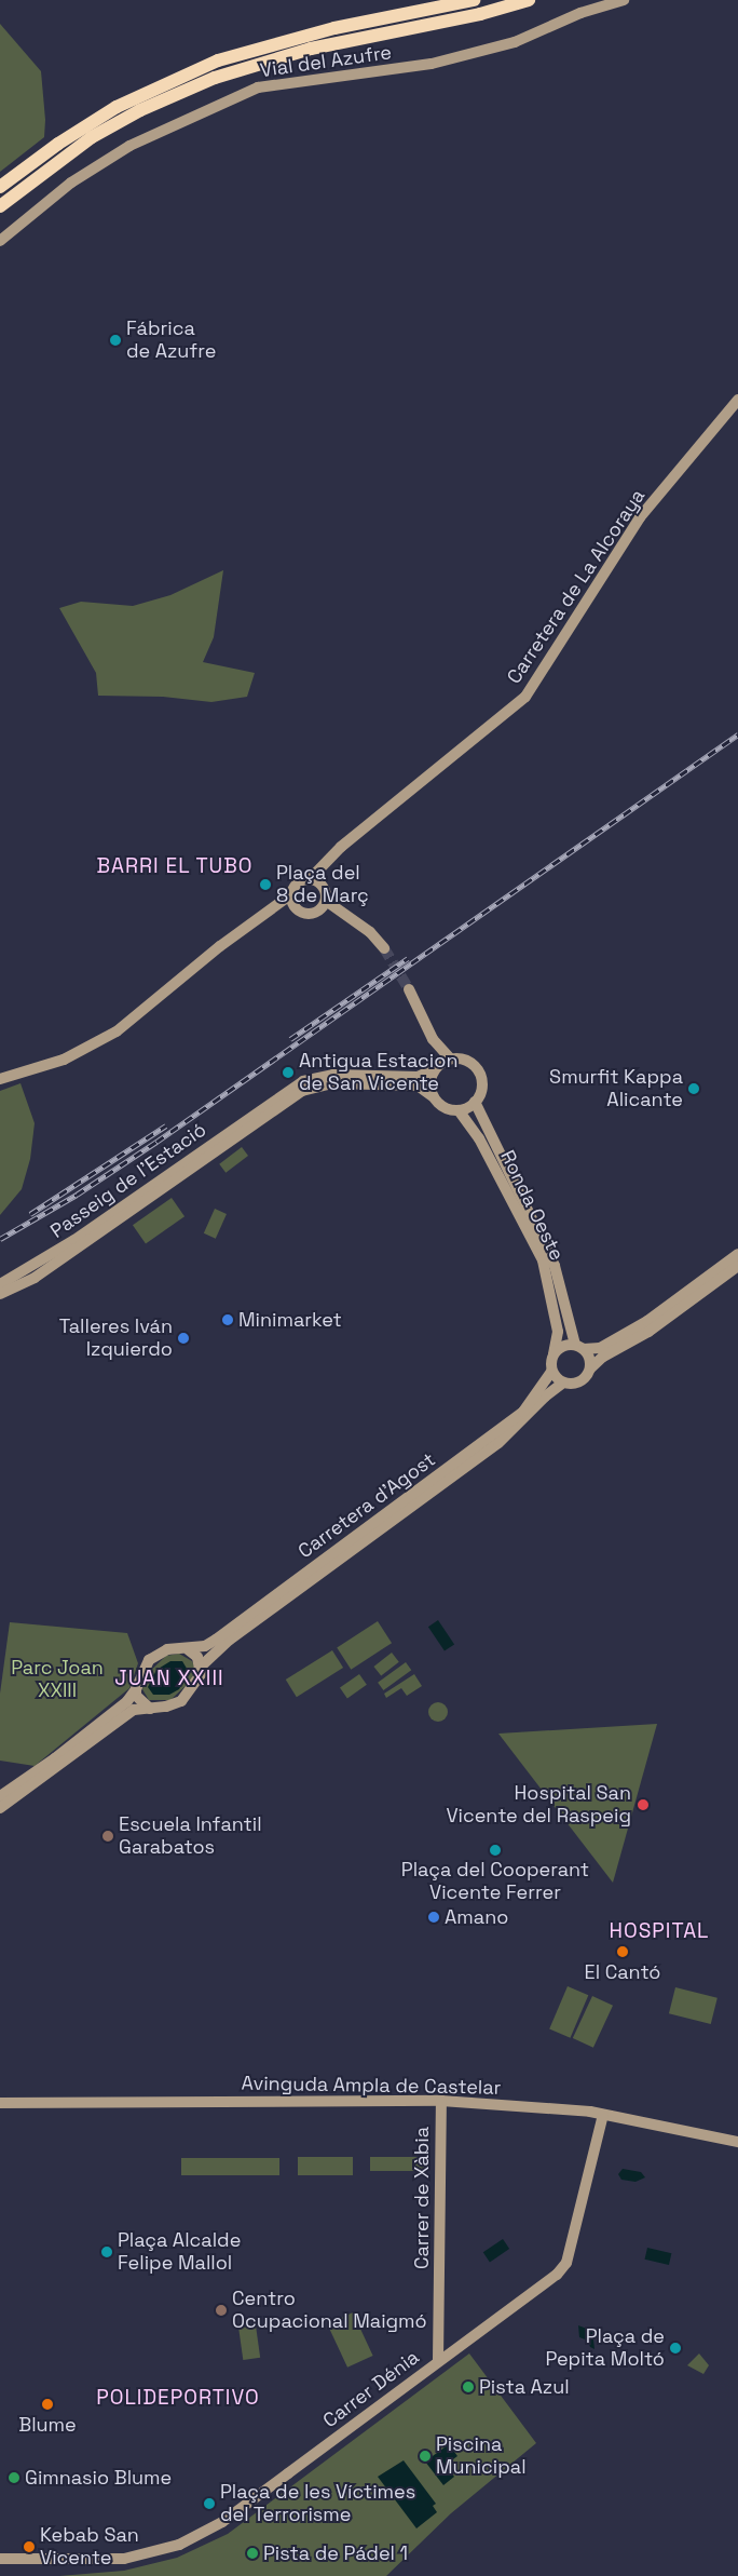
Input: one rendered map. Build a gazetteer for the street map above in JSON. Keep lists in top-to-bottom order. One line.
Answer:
{"streets":{"main road":["Vial del Azufre","Carretera de La Alcoraya","Passeig de l'Estació","Ronda Oeste","Carretera d'Agost","Avinguda Ampla de Castelar","Carrer de Xàbia","Carrer Dénia"]},"crossings":[["Passeig de l'Estació","Ronda Oeste"],["Ronda Oeste","Carretera d'Agost"],["Avinguda Ampla de Castelar","Carrer de Xàbia"],["Avinguda Ampla de Castelar","Carrer Dénia"],["Carrer de Xàbia","Carrer Dénia"]],"districts":["BARRI EL TUBO","JUAN XXIII","HOSPITAL","POLIDEPORTIVO"],"parks":["Parc Joan XXIII"],"places":["Fábrica de Azufre","Plaça del 8 de Març","Antigua Estacion de San Vicente","Smurfit Kappa Alicante","Minimarket","Talleres Iván Izquierdo","Hospital San Vicente del Raspeig","Escuela Infantil Garabatos","Plaça del Cooperant Vicente Ferrer","Amano","El Cantó","Plaça Alcalde Felipe Mallol","Centro Ocupacional Maigmó","Plaça de Pepita Moltó","Pista Azul","Blume","Piscina Municipal","Gimnasio Blume","Plaça de les Víctimes del Terrorisme","Kebab San Vicente","Pista de Pádel 1"]}
